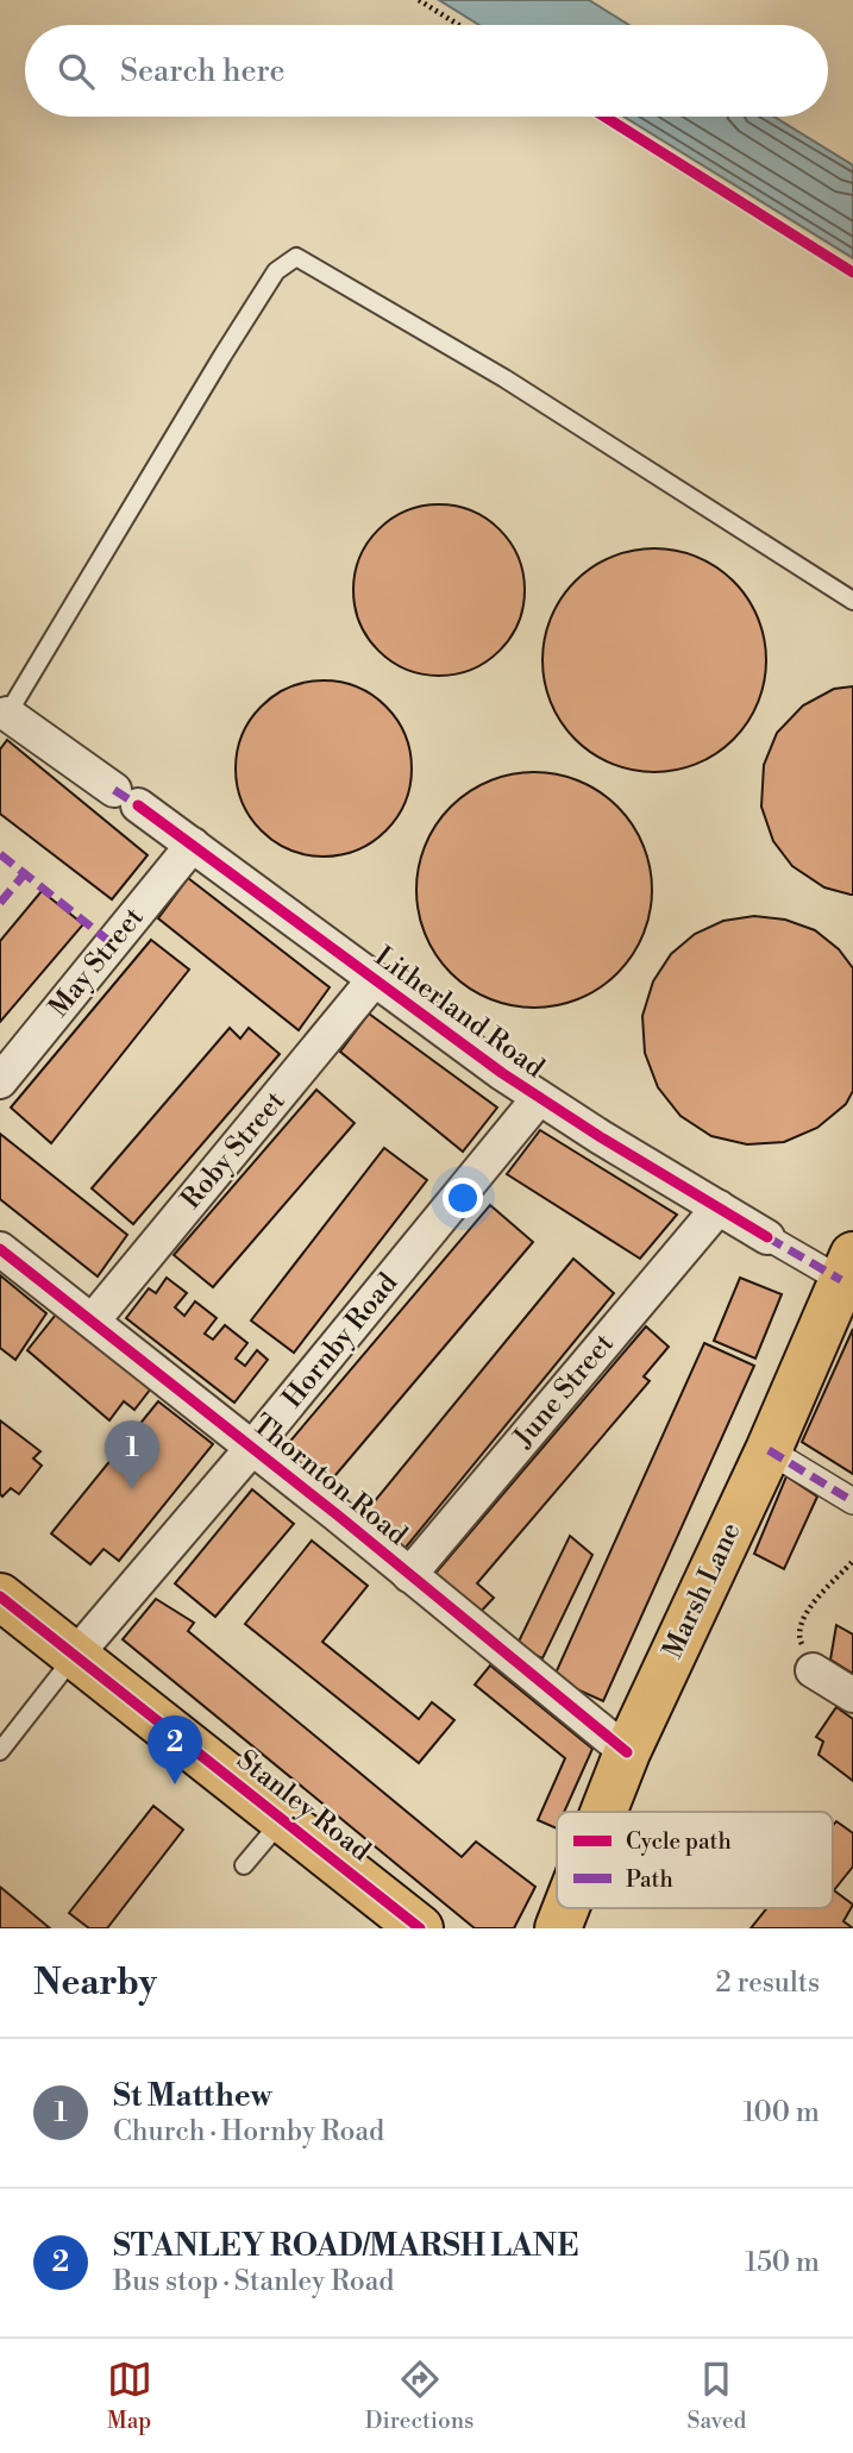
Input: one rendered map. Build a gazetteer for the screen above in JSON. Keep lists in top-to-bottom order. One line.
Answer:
{"streets":{"main road":["Marsh Lane","Stanley Road"],"street":["May Street","Litherland Road","Roby Street","Hornby Road","June Street","Thornton Road"]},"crossings":[["May Street","Litherland Road"],["Litherland Road","Roby Street"],["Litherland Road","Hornby Road"],["Litherland Road","June Street"],["Litherland Road","Marsh Lane"],["Roby Street","Thornton Road"],["Hornby Road","Thornton Road"],["Hornby Road","Stanley Road"],["June Street","Thornton Road"],["Thornton Road","Marsh Lane"]],"legend":["Cycle path","Path"],"page":{"search":"Search here","pins":["1","2"],"heading":["Nearby","2 results"],"list":[{"mark":"1","name":"St Matthew","note":"Church · Hornby Road","value":"100 m"},{"mark":"2","name":"STANLEY ROAD/MARSH LANE","note":"Bus stop · Stanley Road","value":"150 m"}],"nav":["Map","Directions","Saved"]}}
